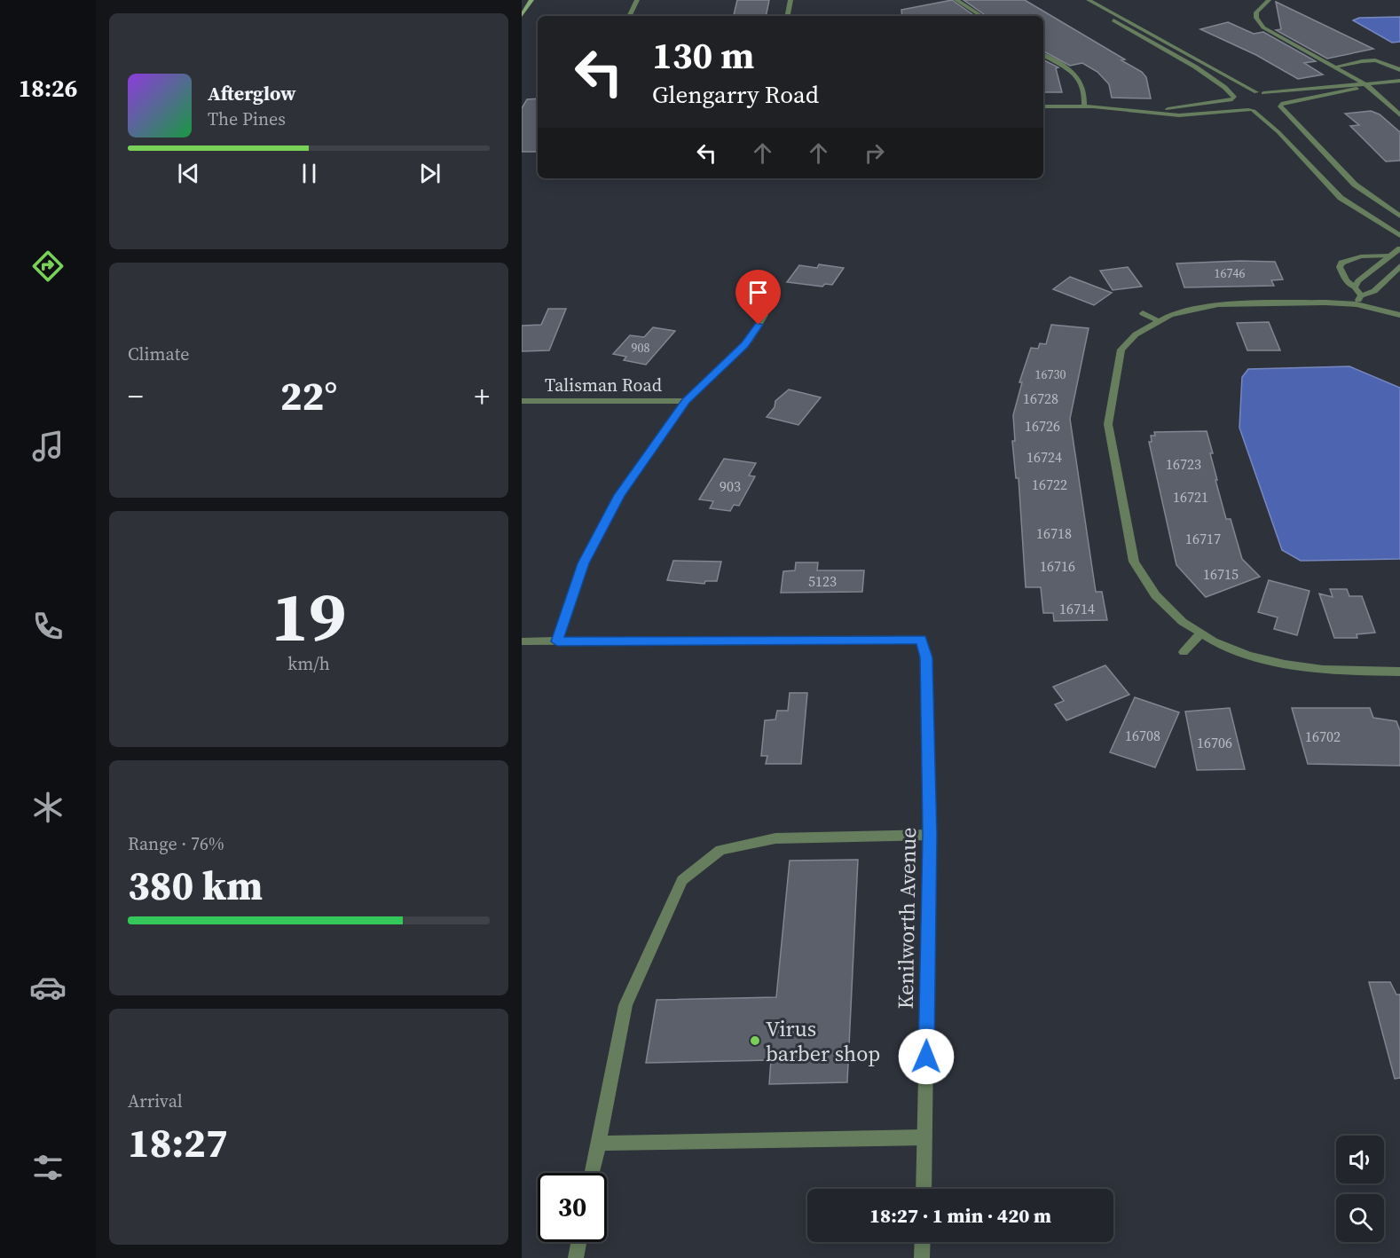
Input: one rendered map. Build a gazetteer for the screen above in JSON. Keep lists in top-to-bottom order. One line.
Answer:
{"streets":{"street":["Talisman Road","Kenilworth Avenue"]},"places":["Virus barber shop"],"house_numbers":["16746","908","16730","16728","16726","16724","16723","16722","903","16721","16718","16717","16716","16715","5123","16714","16708","16702","16706"],"page":{"tabs":"18:26","turn":["130 m","Glengarry Road"],"song":["Afterglow","The Pines"],"tile":["Climate",["19","km/h"],["Range · 76%","380 km"],["Arrival","18:27"]],"heat":["−","22°","+"],"limit":"30","trip":"18:27 · 1 min · 420 m"}}
